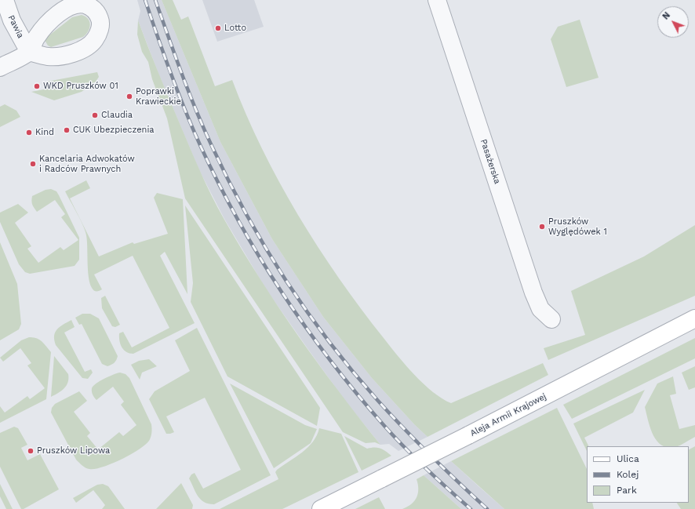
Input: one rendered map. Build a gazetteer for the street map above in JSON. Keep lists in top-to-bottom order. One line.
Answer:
{"streets":{"street":["Pawia","Pasażerska","Aleja Armii Krajowej"]},"places":["Lotto","WKD Pruszków 01","Poprawki Krawieckie","Claudia","CUK Ubezpieczenia","Kind","Kancelaria Adwokatów i Radców Prawnych","Pruszków Wyględówek 1","Pruszków Lipowa"],"legend":["Ulica","Kolej","Park"],"north":"top left"}
